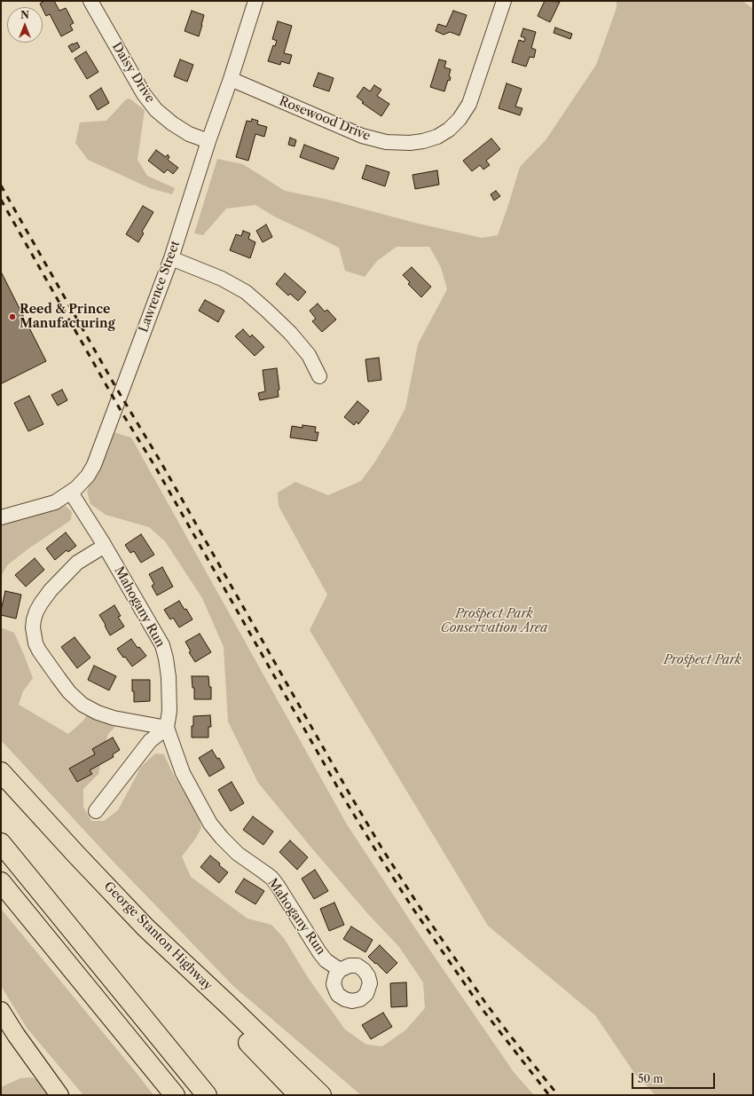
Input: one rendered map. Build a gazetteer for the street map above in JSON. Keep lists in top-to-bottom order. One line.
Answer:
{"streets":{"highway":["George Stanton Highway"],"street":["Daisy Drive","Rosewood Drive","Lawrence Street","Mahogany Run"]},"crossings":[["Daisy Drive","Lawrence Street"],["Rosewood Drive","Lawrence Street"],["Lawrence Street","Mahogany Run"]],"parks":["Prospect Park Conservation Area","Prospect Park"],"places":["Reed & Prince Manufacturing"],"scale_bar":"50 m","north":"top"}
